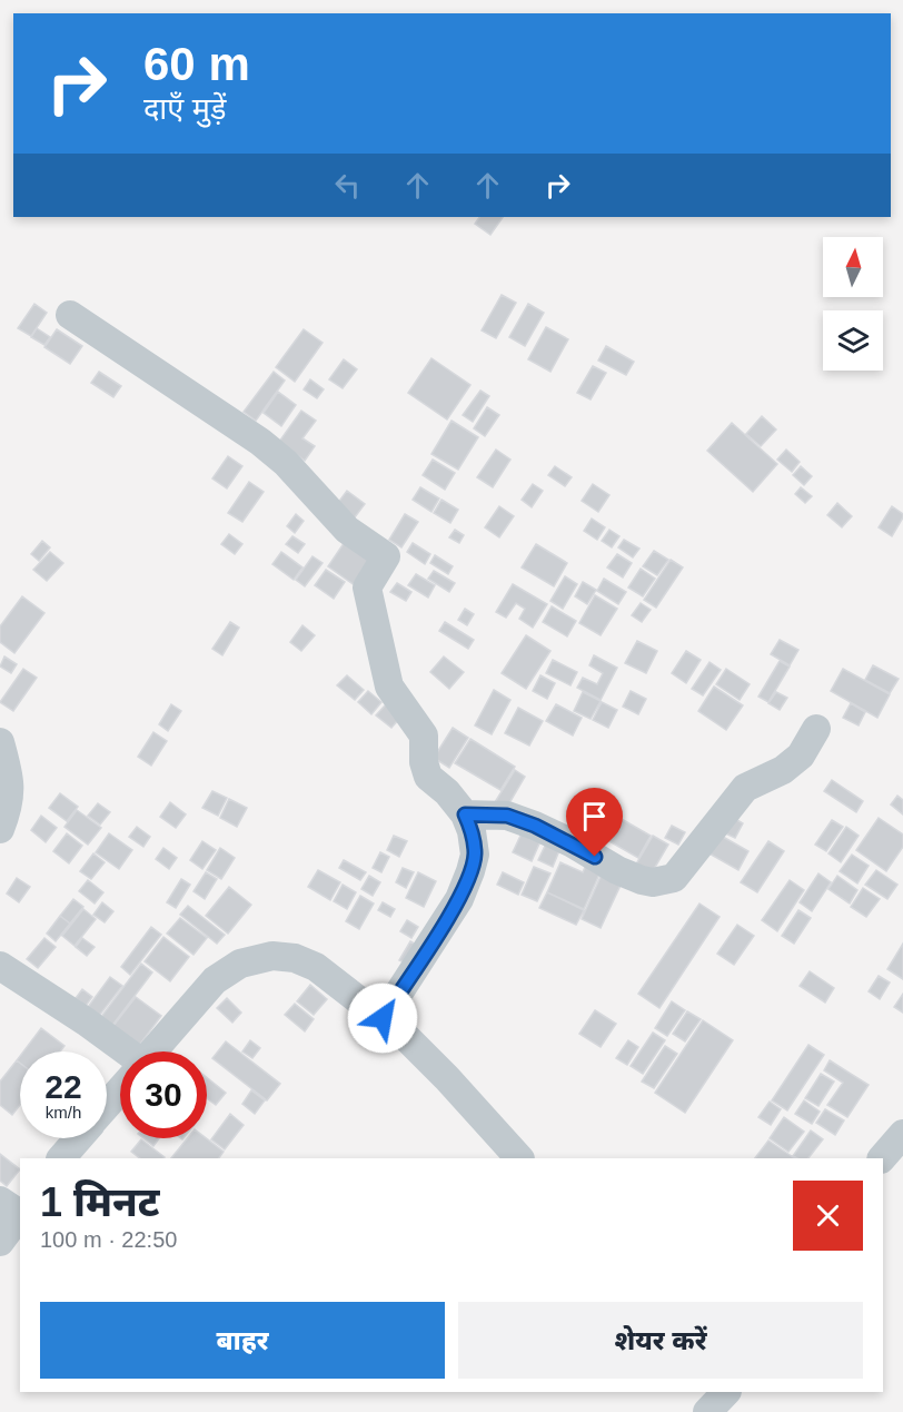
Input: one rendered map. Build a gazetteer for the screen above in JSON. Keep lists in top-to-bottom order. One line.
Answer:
{"north":"top","page":{"turn":["60 m","दाएँ मुड़ें"],"speed":"22 km/h","limit":"30","heading":["1 मिनट","100 m · 22:50"],"buttons":["बाहर","शेयर करें"]}}
